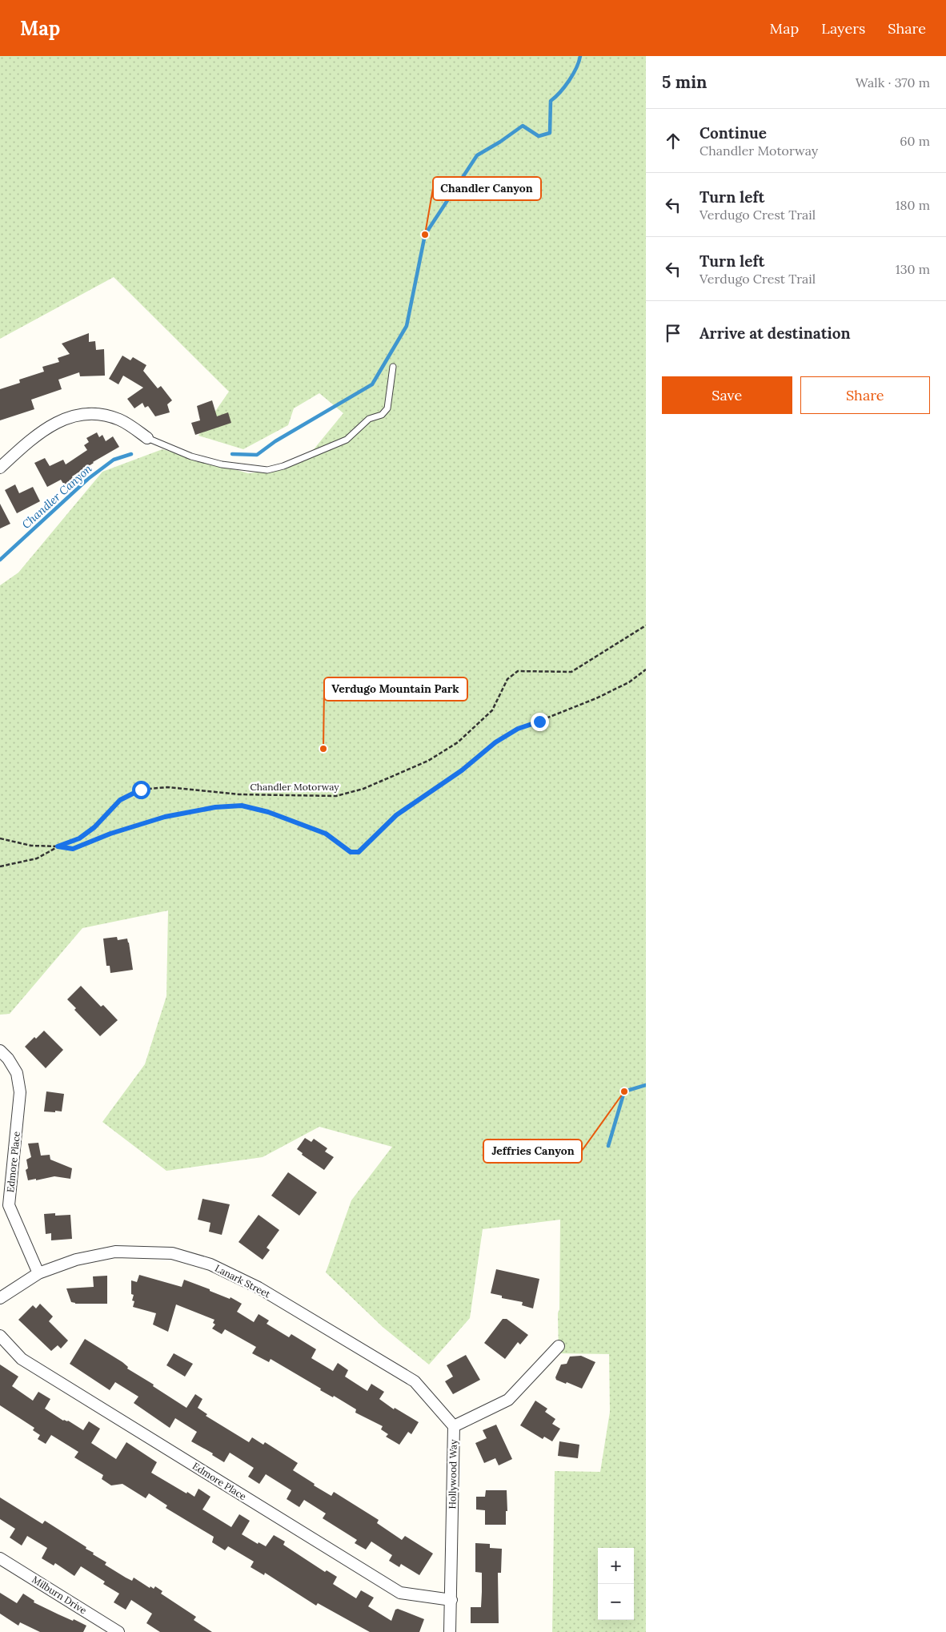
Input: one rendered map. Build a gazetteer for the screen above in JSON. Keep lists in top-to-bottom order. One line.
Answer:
{"streets":{"street":["Edmore Place","Lanark Street","Hollywood Way","Milburn Drive"],"path":["Chandler Motorway"]},"crossings":[["Edmore Place","Lanark Street"],["Edmore Place","Hollywood Way"],["Lanark Street","Hollywood Way"]],"water":["Chandler Canyon"],"places":["Chandler Canyon","Verdugo Mountain Park","Jeffries Canyon"],"page":{"header":"Map","nav":["Map","Layers","Share"],"heading":["5 min","Walk · 370 m"],"list":[["Continue","Chandler Motorway","60 m"],["Turn left","Verdugo Crest Trail","180 m"],["Turn left","Verdugo Crest Trail","130 m"],"Arrive at destination"],"buttons":["Save","Share"],"map_buttons":["+","−"]}}
